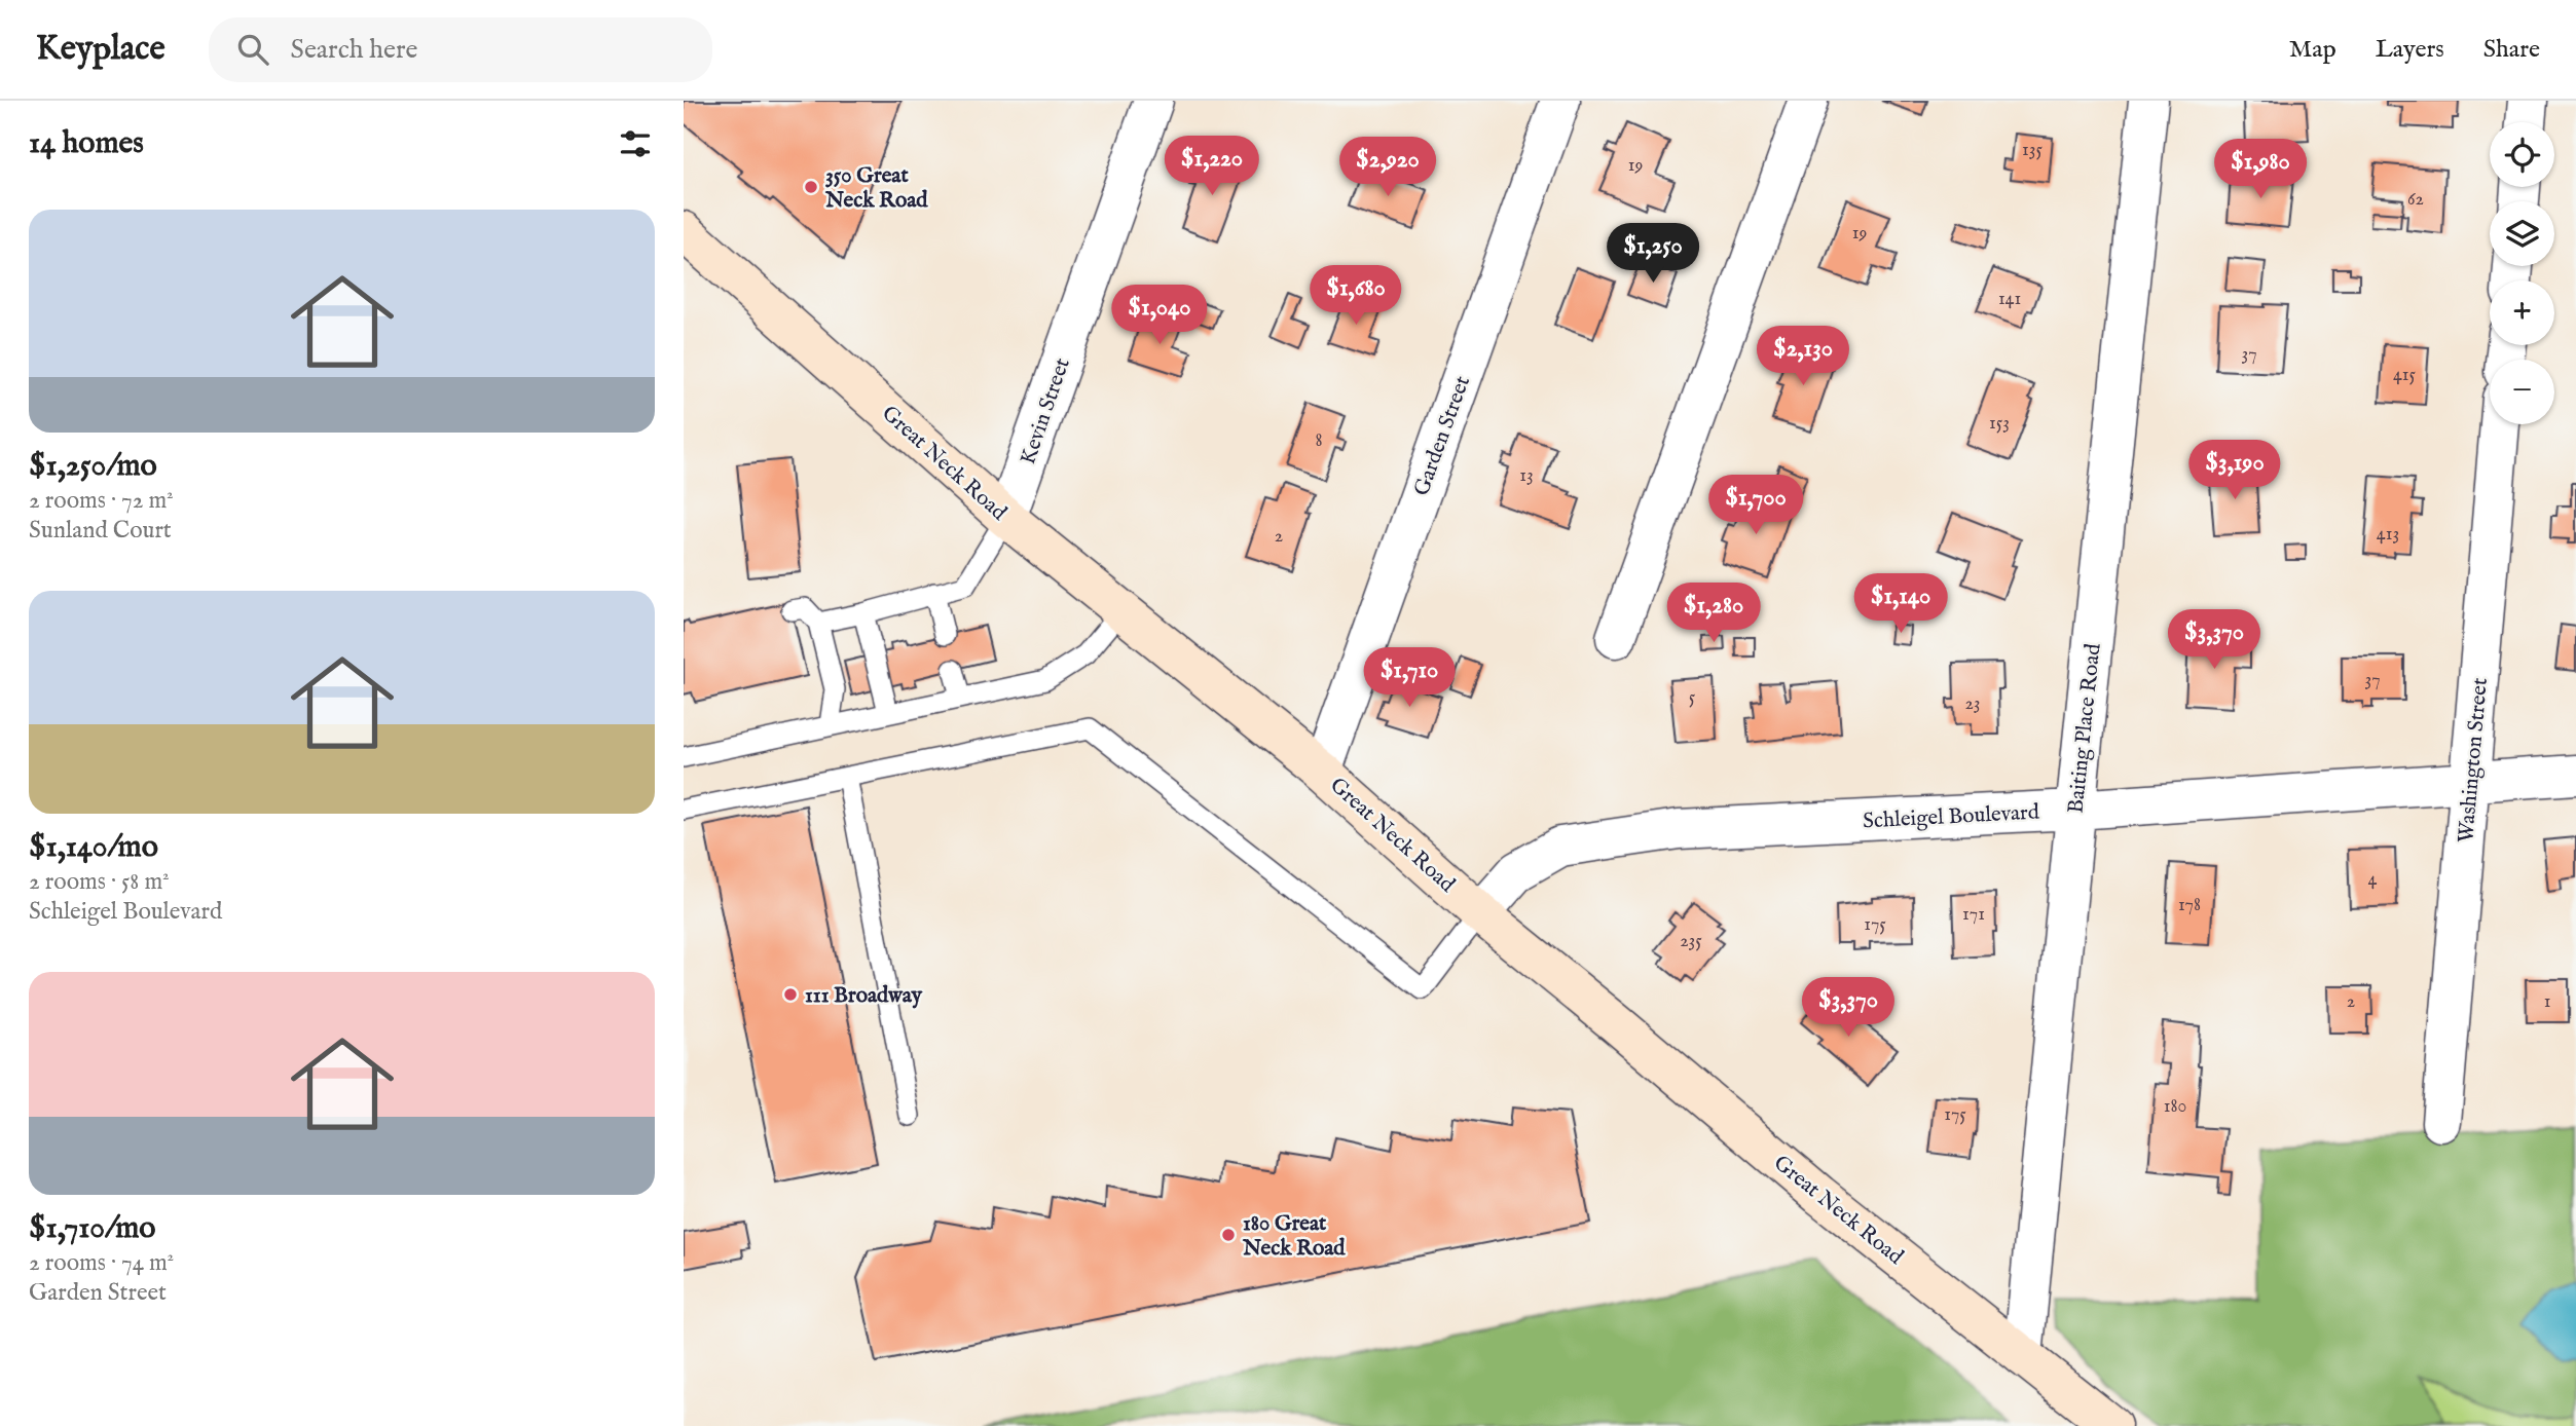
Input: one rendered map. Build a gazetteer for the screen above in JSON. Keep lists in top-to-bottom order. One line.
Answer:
{"streets":{"main road":["Great Neck Road"],"street":["Kevin Street","Garden Street","Baiting Place Road","Washington Street","Schleigel Boulevard"]},"crossings":[["Kevin Street","Great Neck Road"],["Garden Street","Great Neck Road"],["Great Neck Road","Baiting Place Road"],["Great Neck Road","Schleigel Boulevard"],["Baiting Place Road","Schleigel Boulevard"],["Washington Street","Schleigel Boulevard"]],"places":["350 Great Neck Road","111 Broadway","180 Great Neck Road"],"house_numbers":["135","19","62","19","141","37","415","153","8","13","413","2","37","5","23","4","178","171","175","235","2","1","180","175"],"page":{"header":"Keyplace","search":"Search here","nav":["Map","Layers","Share"],"heading":"14 homes","map_buttons":["+","−"],"price":["$1,220","$2,920","$1,980","$1,250","$1,680","$1,040","$2,130","$3,190","$1,700","$1,140","$1,280","$3,370","$1,710","$3,370"],"list":[{"name":"$1,250/mo","note":"2 rooms · 72 m² · Sunland Court"},{"name":"$1,140/mo","note":"2 rooms · 58 m² · Schleigel Boulevard"},{"name":"$1,710/mo","note":"2 rooms · 74 m² · Garden Street"}]}}
